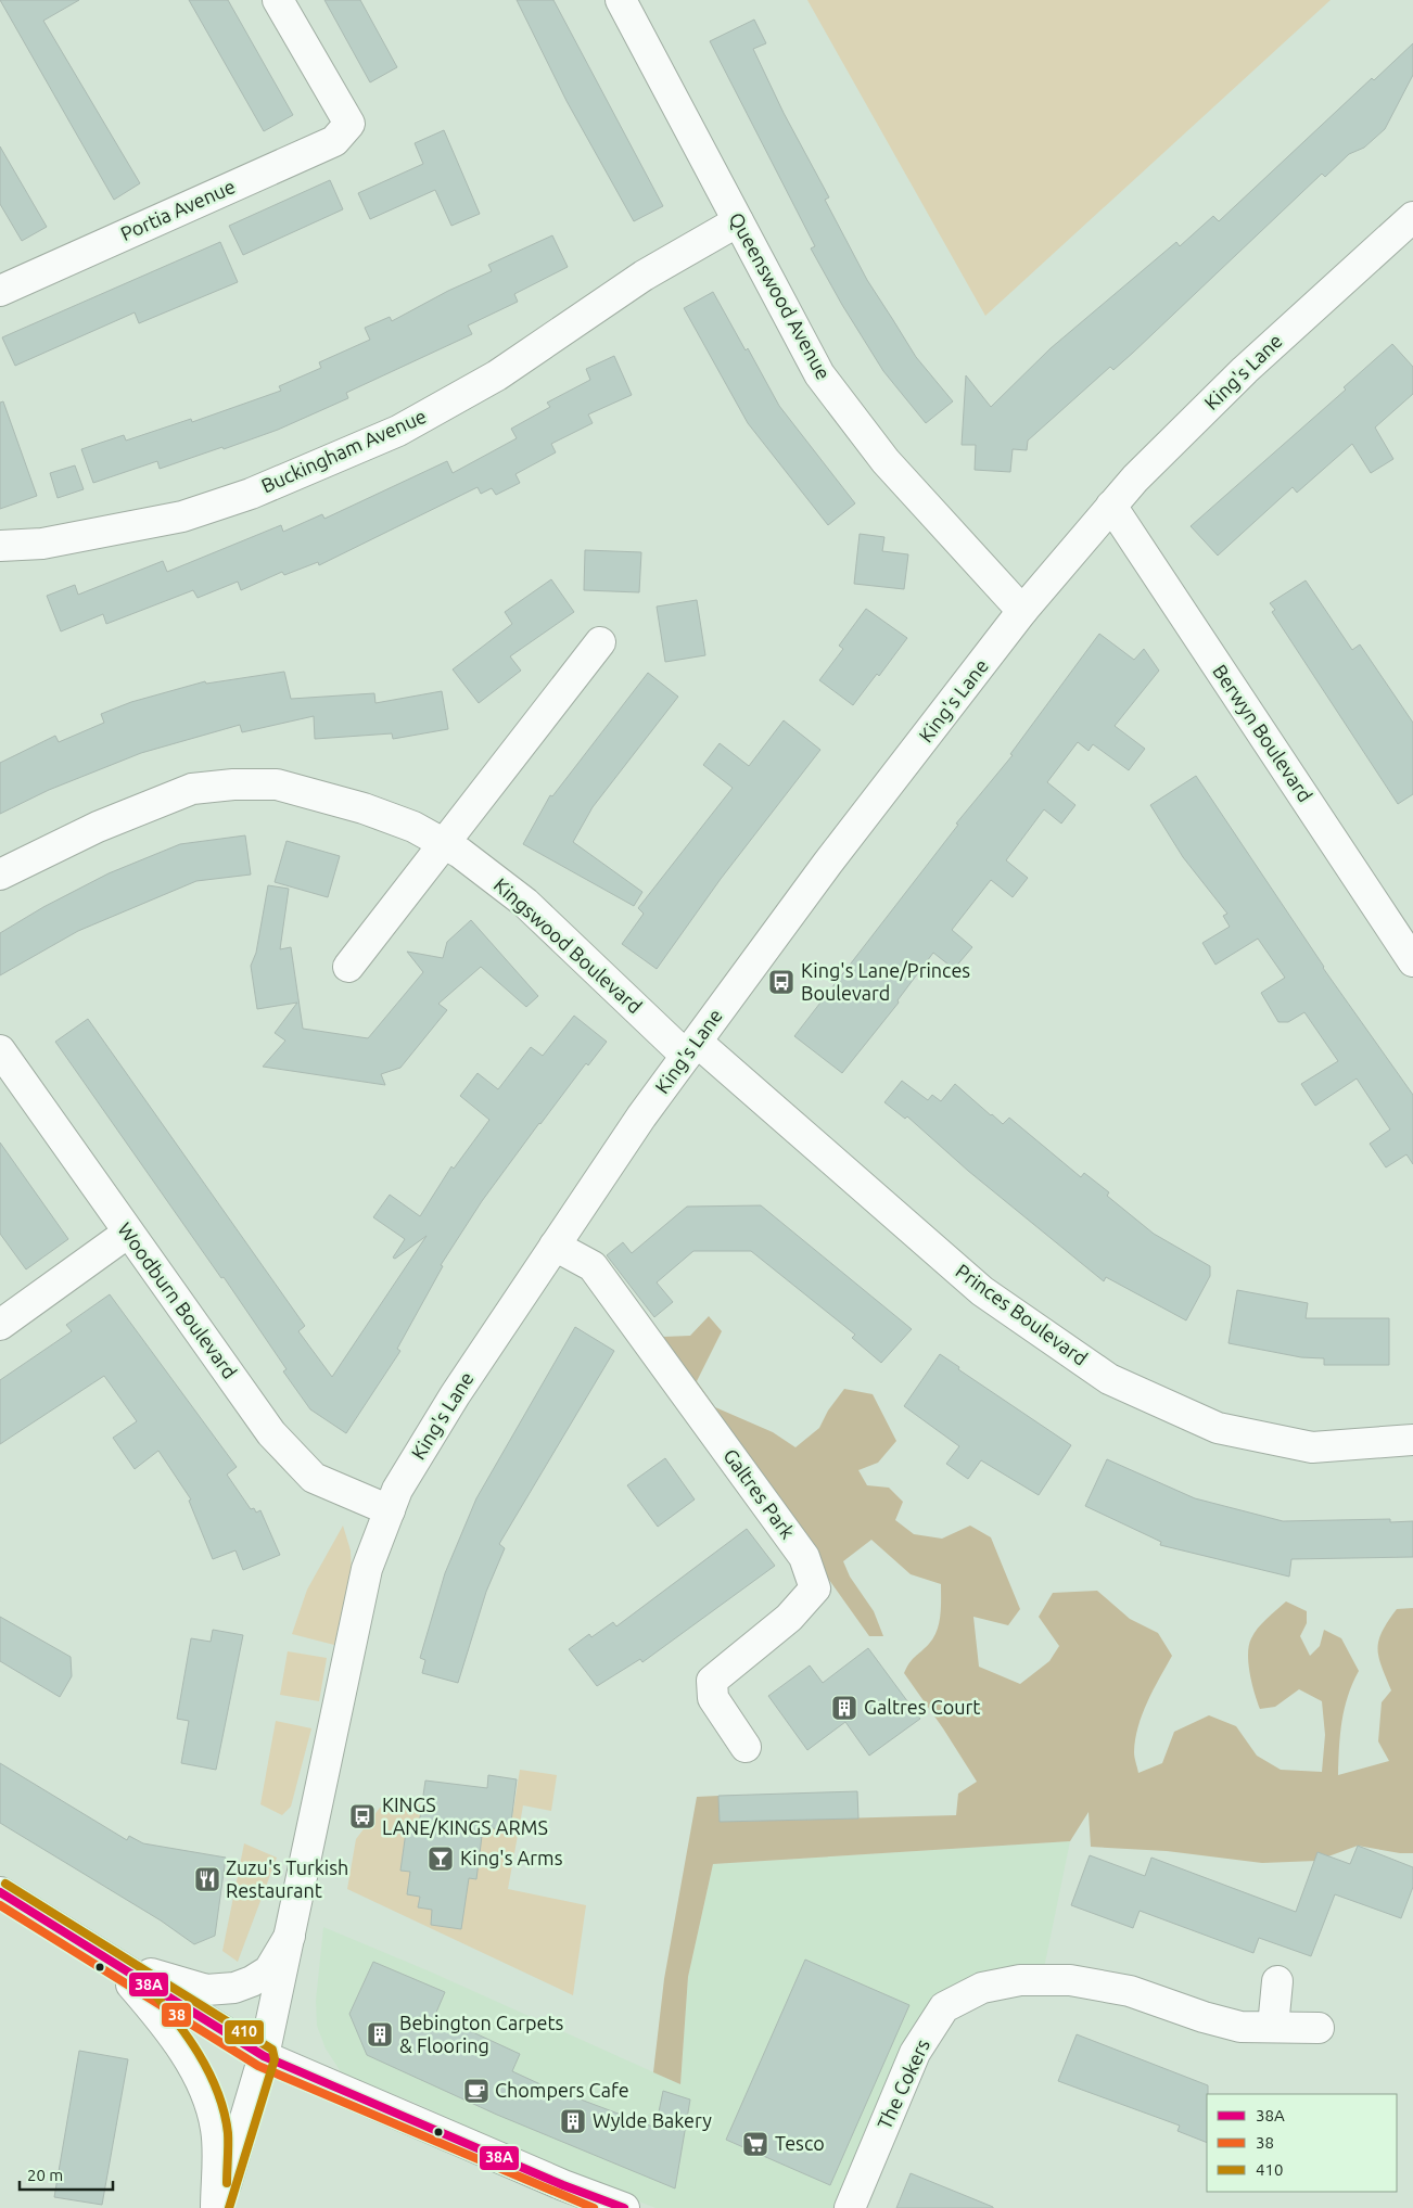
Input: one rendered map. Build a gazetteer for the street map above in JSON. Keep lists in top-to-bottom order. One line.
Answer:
{"streets":{"street":["Portia Avenue","Queenswood Avenue","King's Lane","Buckingham Avenue","Berwyn Boulevard","Kingswood Boulevard","Woodburn Boulevard","Princes Boulevard","Galtres Park","The Cokers"]},"crossings":[["Queenswood Avenue","King's Lane"],["Queenswood Avenue","Buckingham Avenue"],["King's Lane","Berwyn Boulevard"],["King's Lane","Kingswood Boulevard"],["King's Lane","Woodburn Boulevard"],["King's Lane","Princes Boulevard"],["King's Lane","Galtres Park"],["Kingswood Boulevard","Princes Boulevard"]],"places":{"bus stop":["King's Lane/Princes Boulevard","KINGS LANE/KINGS ARMS"],"building":["Galtres Court","Bebington Carpets & Flooring","Wylde Bakery"],"bar":["King's Arms"],"restaurant":["Zuzu's Turkish Restaurant"],"cafe":["Chompers Cafe"],"supermarket":["Tesco"]},"lines":["transit line 410","transit line 38A","transit line 38"],"legend":["38A","38","410"],"scale_bar":"20 m"}
